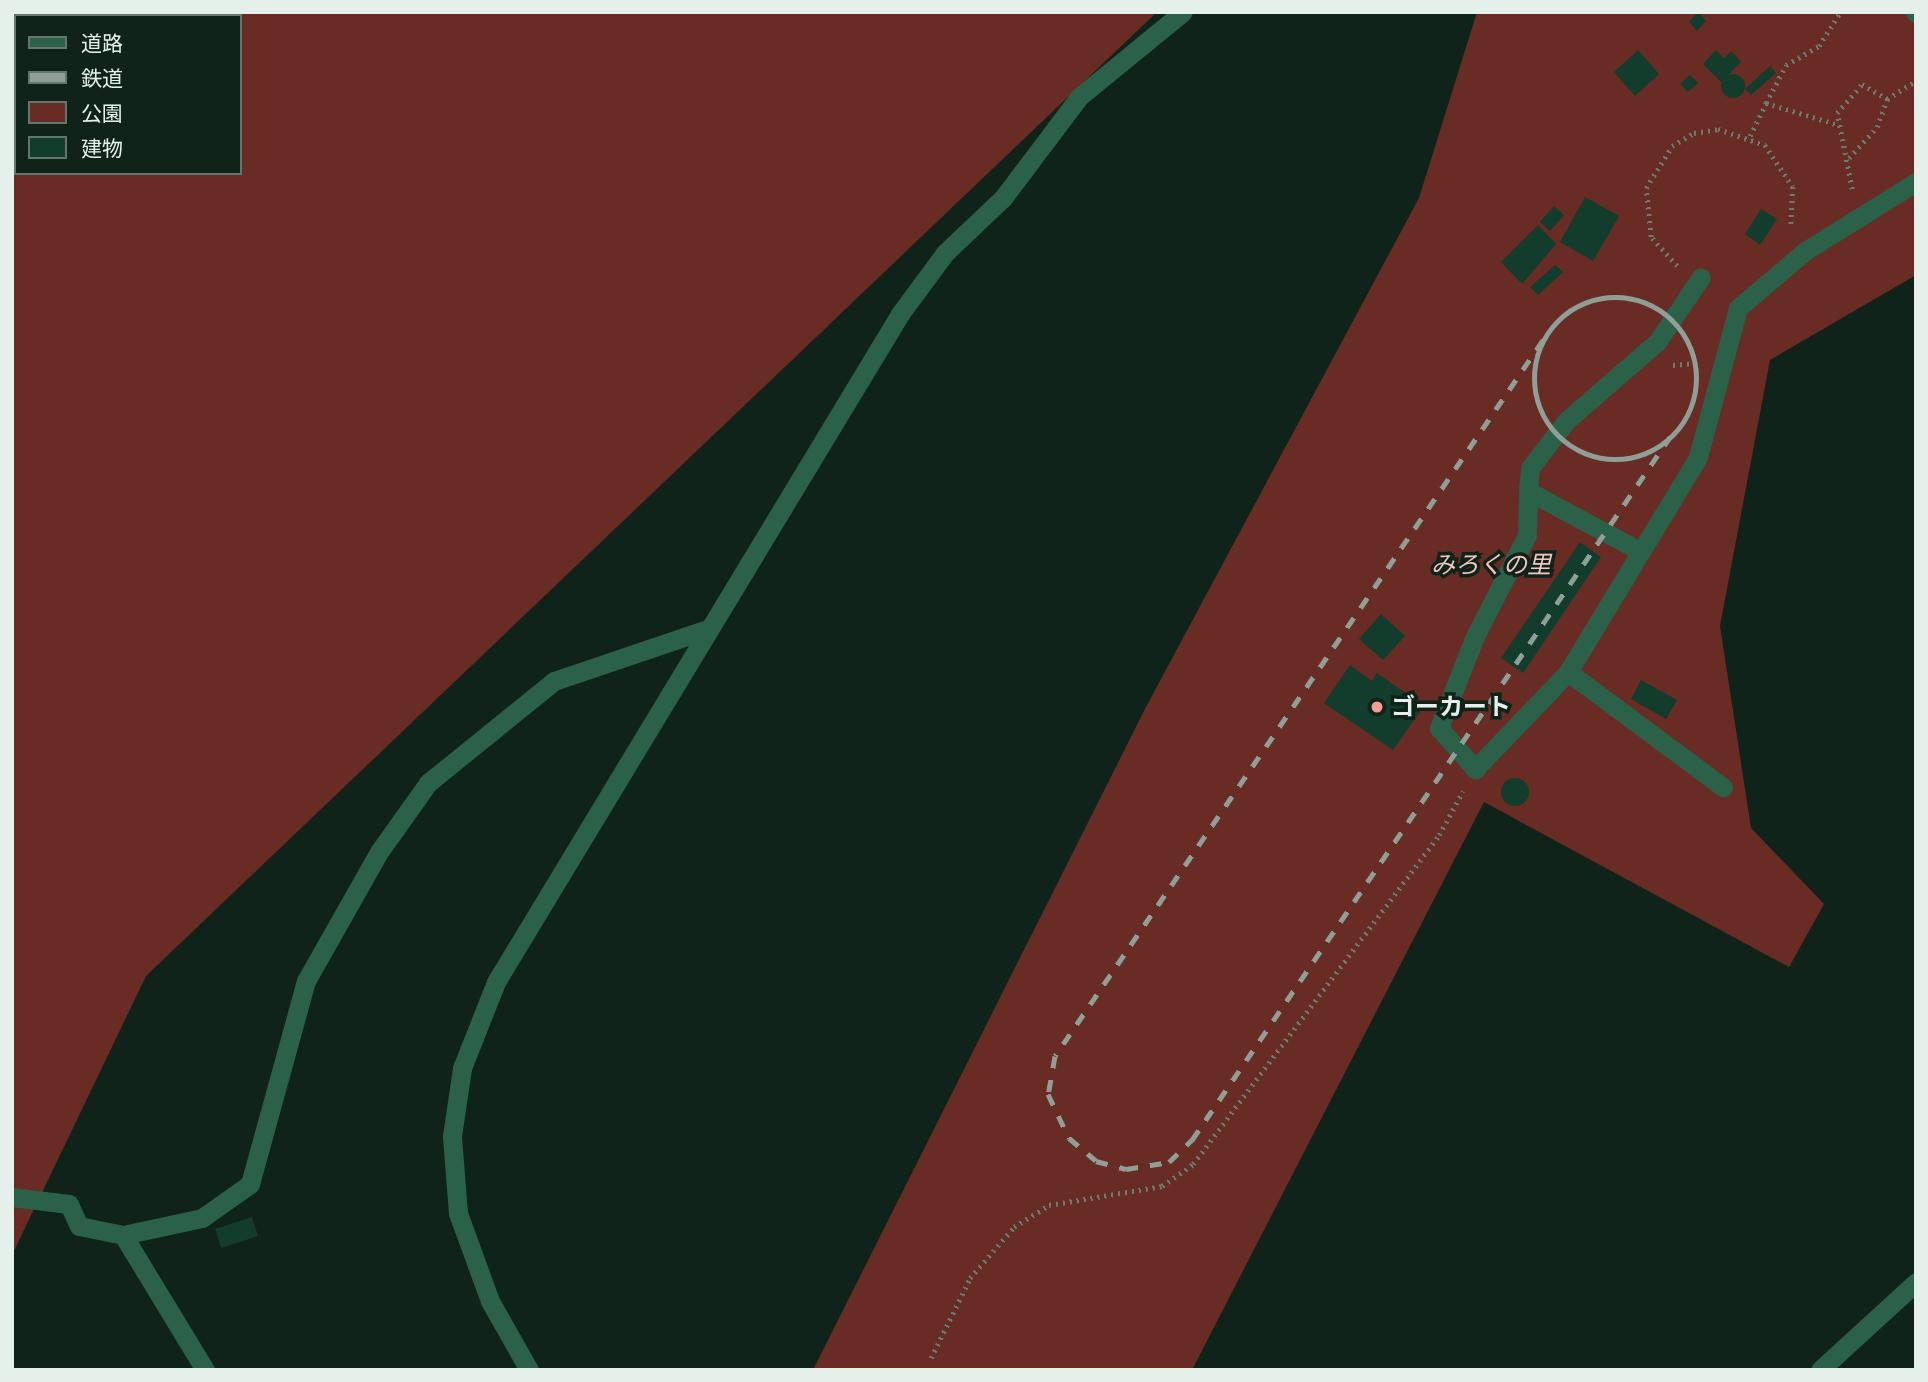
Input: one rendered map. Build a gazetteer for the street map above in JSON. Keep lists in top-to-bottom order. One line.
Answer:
{"parks":["みろくの里"],"places":["ゴーカート"],"legend":["道路","鉄道","公園","建物"]}
